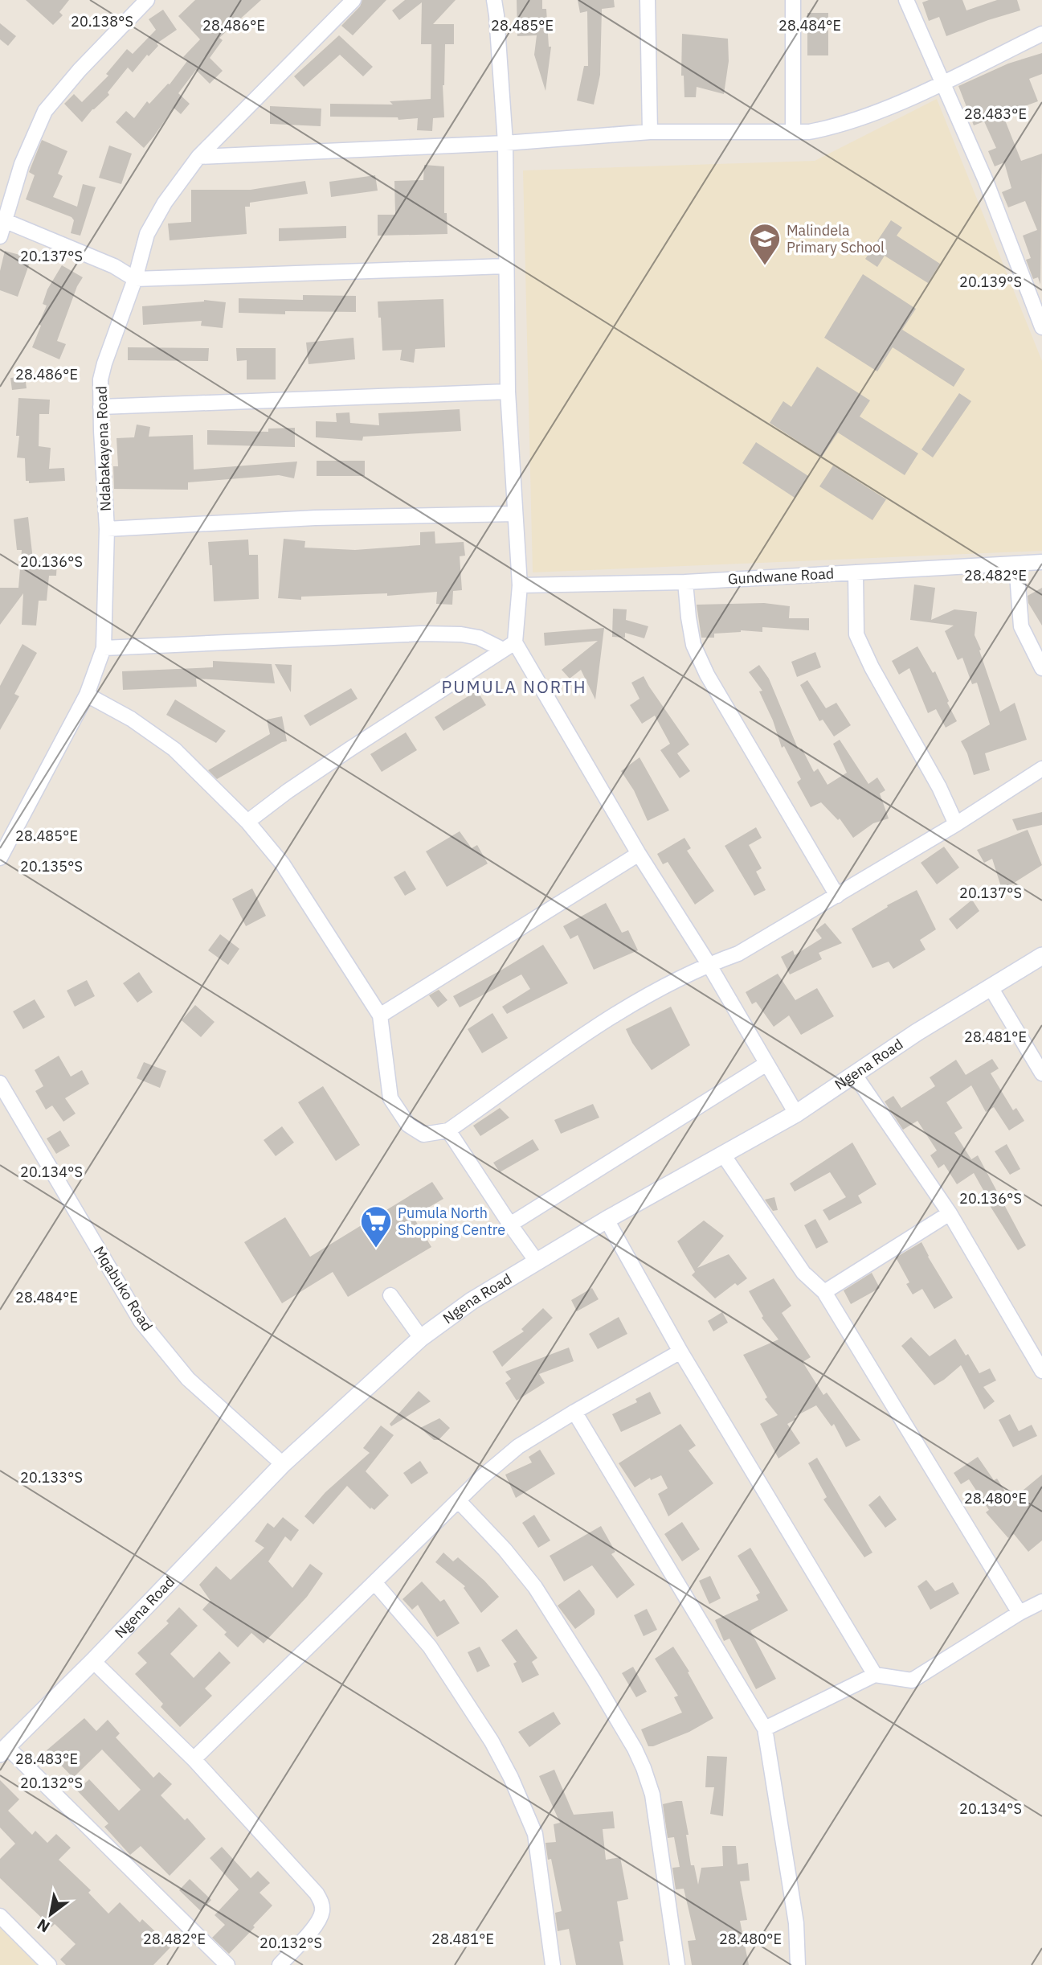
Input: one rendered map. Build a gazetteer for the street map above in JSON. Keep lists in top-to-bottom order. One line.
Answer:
{"streets":{"street":["Ndabakayena Road","Gundwane Road","Ngena Road","Mqabuko Road"]},"crossings":[["Ngena Road","Mqabuko Road"]],"districts":["PUMULA NORTH"],"places":{"school or university":["Malindela Primary School"],"supermarket":["Pumula North Shopping Centre"]},"north":"bottom left","coordinates":["20.138°S","28.486°E","28.485°E","28.484°E","28.483°E","20.137°S","20.139°S","20.136°S","28.482°E","20.135°S","28.481°E","20.134°S","20.133°S","28.480°E","20.132°S"]}
